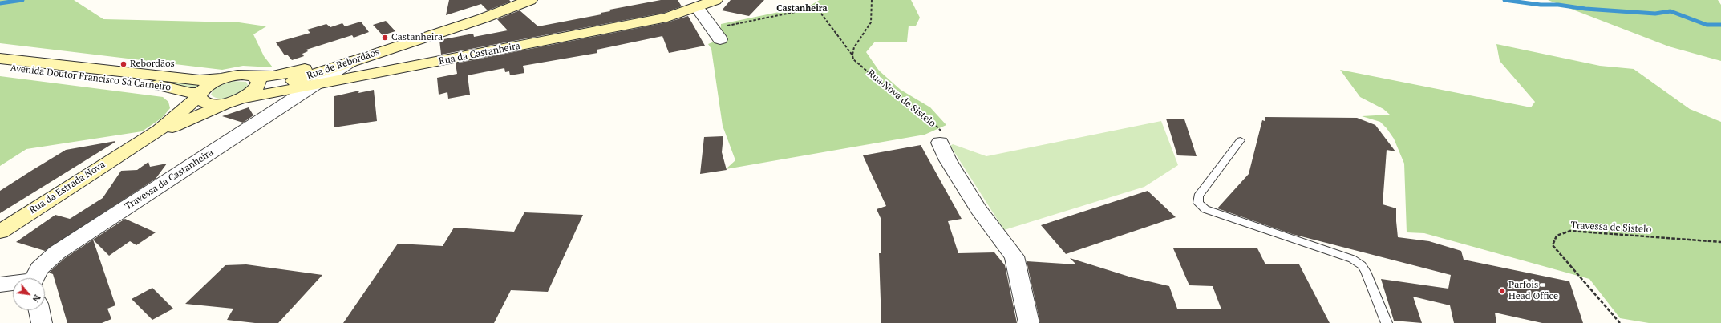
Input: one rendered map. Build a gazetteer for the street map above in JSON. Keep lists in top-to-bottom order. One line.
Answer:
{"streets":{"main road":["Rua da Castanheira","Rua de Rebordãos","Avenida Doutor Francisco Sá Carneiro","Rua da Estrada Nova"],"street":["Travessa da Castanheira"],"path":["Rua Nova de Sistelo","Travessa de Sistelo"]},"crossings":[["Rua da Castanheira","Rua de Rebordãos"],["Rua da Castanheira","Travessa da Castanheira"],["Rua da Castanheira","Rua da Estrada Nova"],["Rua de Rebordãos","Avenida Doutor Francisco Sá Carneiro"],["Rua de Rebordãos","Travessa da Castanheira"],["Rua de Rebordãos","Rua da Estrada Nova"],["Avenida Doutor Francisco Sá Carneiro","Rua da Estrada Nova"]],"districts":["Castanheira"],"places":["Castanheira","Rebordãos","Parfois - Head Office"],"north":"bottom right"}
